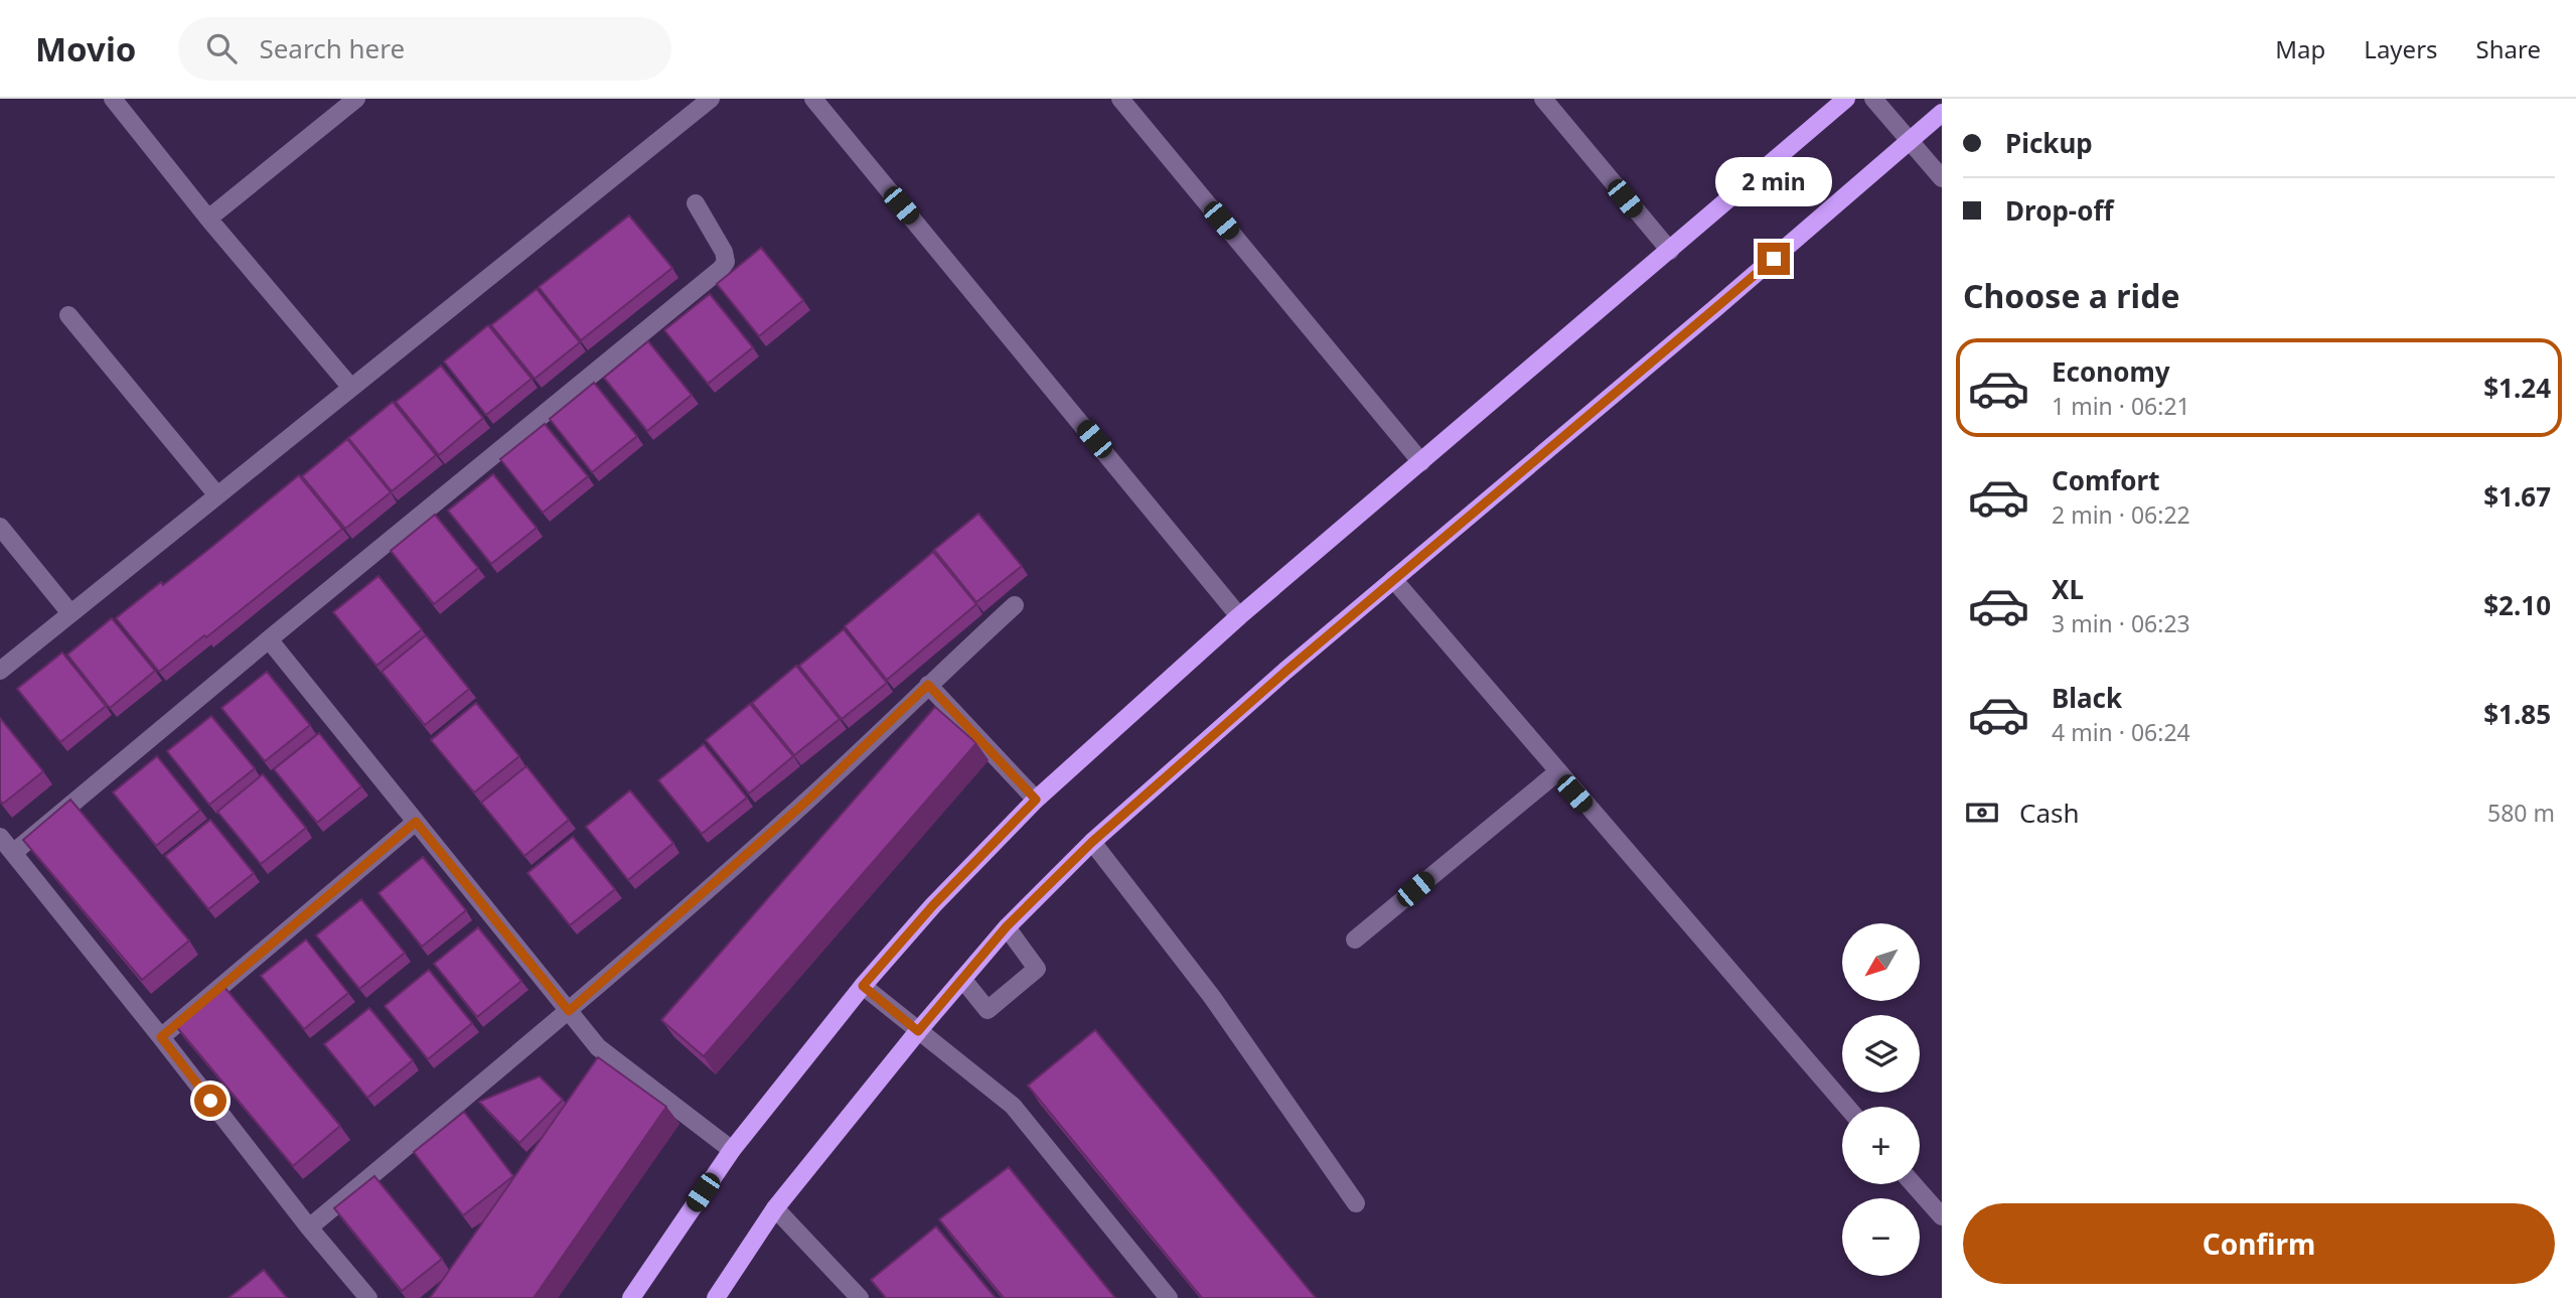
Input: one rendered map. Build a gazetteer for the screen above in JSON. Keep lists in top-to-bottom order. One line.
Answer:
{"north":"bottom left","page":{"header":"Movio","search":"Search here","nav":["Map","Layers","Share"],"banner":["Pickup","Drop-off"],"bubble":"2 min","heading":"Choose a ride","list":[{"name":"Economy","note":"1 min · 06:21","value":"$1.24"},{"name":"Comfort","note":"2 min · 06:22","value":"$1.67"},{"name":"XL","note":"3 min · 06:23","value":"$2.10"},{"name":"Black","note":"4 min · 06:24","value":"$1.85"}],"pay":["Cash","580 m"],"map_buttons":["+","−"],"buttons":"Confirm"}}
